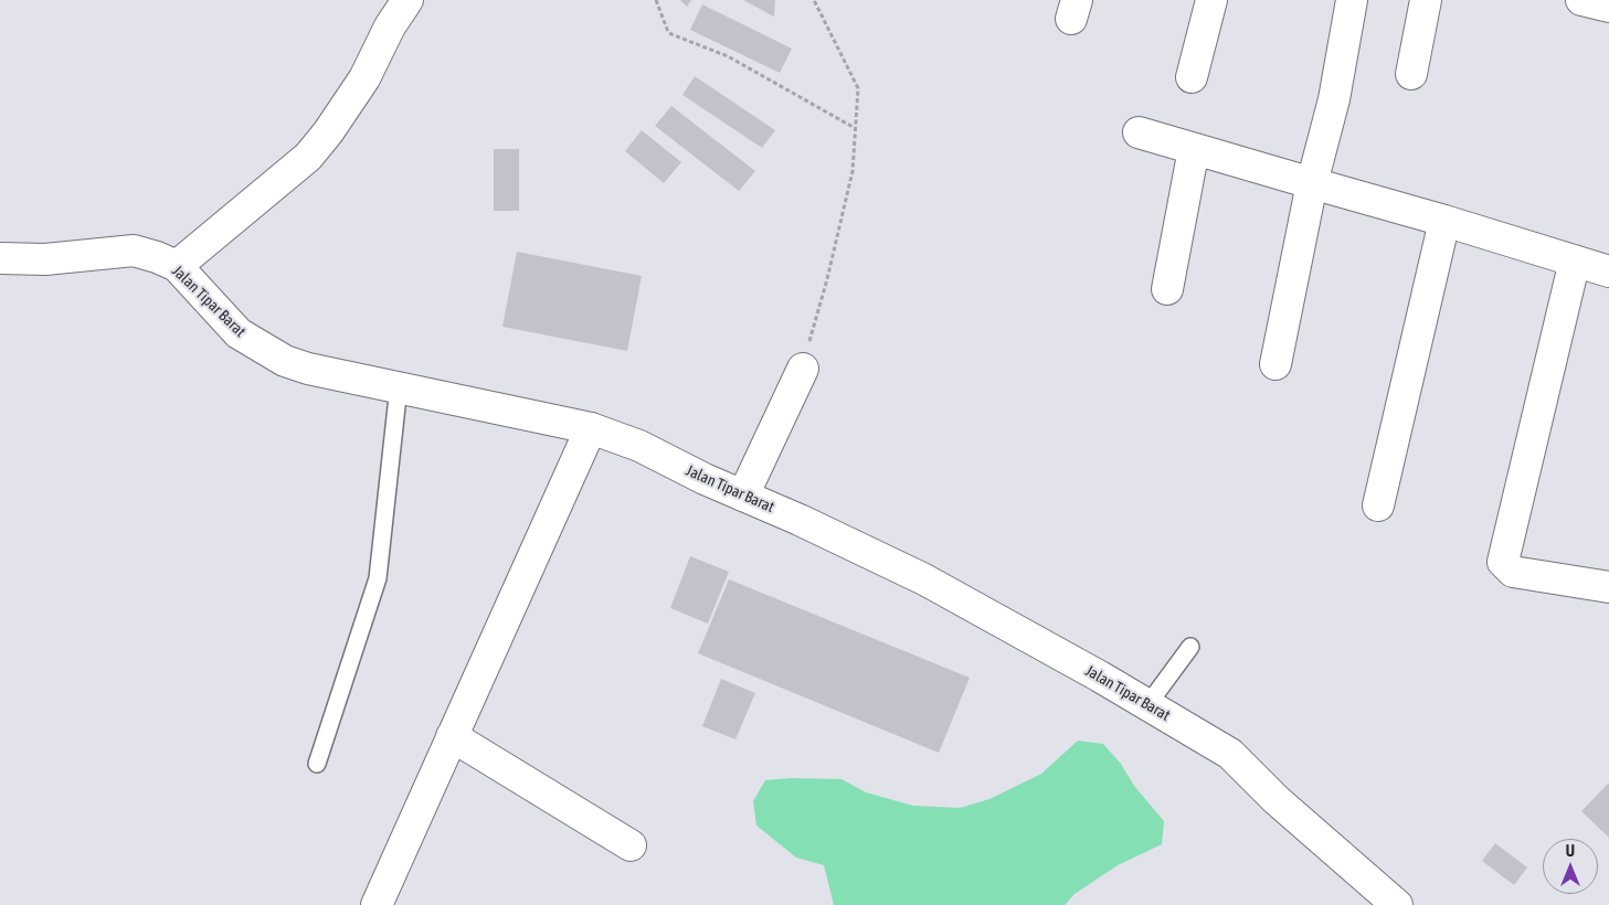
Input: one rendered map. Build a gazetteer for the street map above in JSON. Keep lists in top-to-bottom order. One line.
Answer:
{"streets":{"street":["Jalan Tipar Barat"]},"north":"top"}
